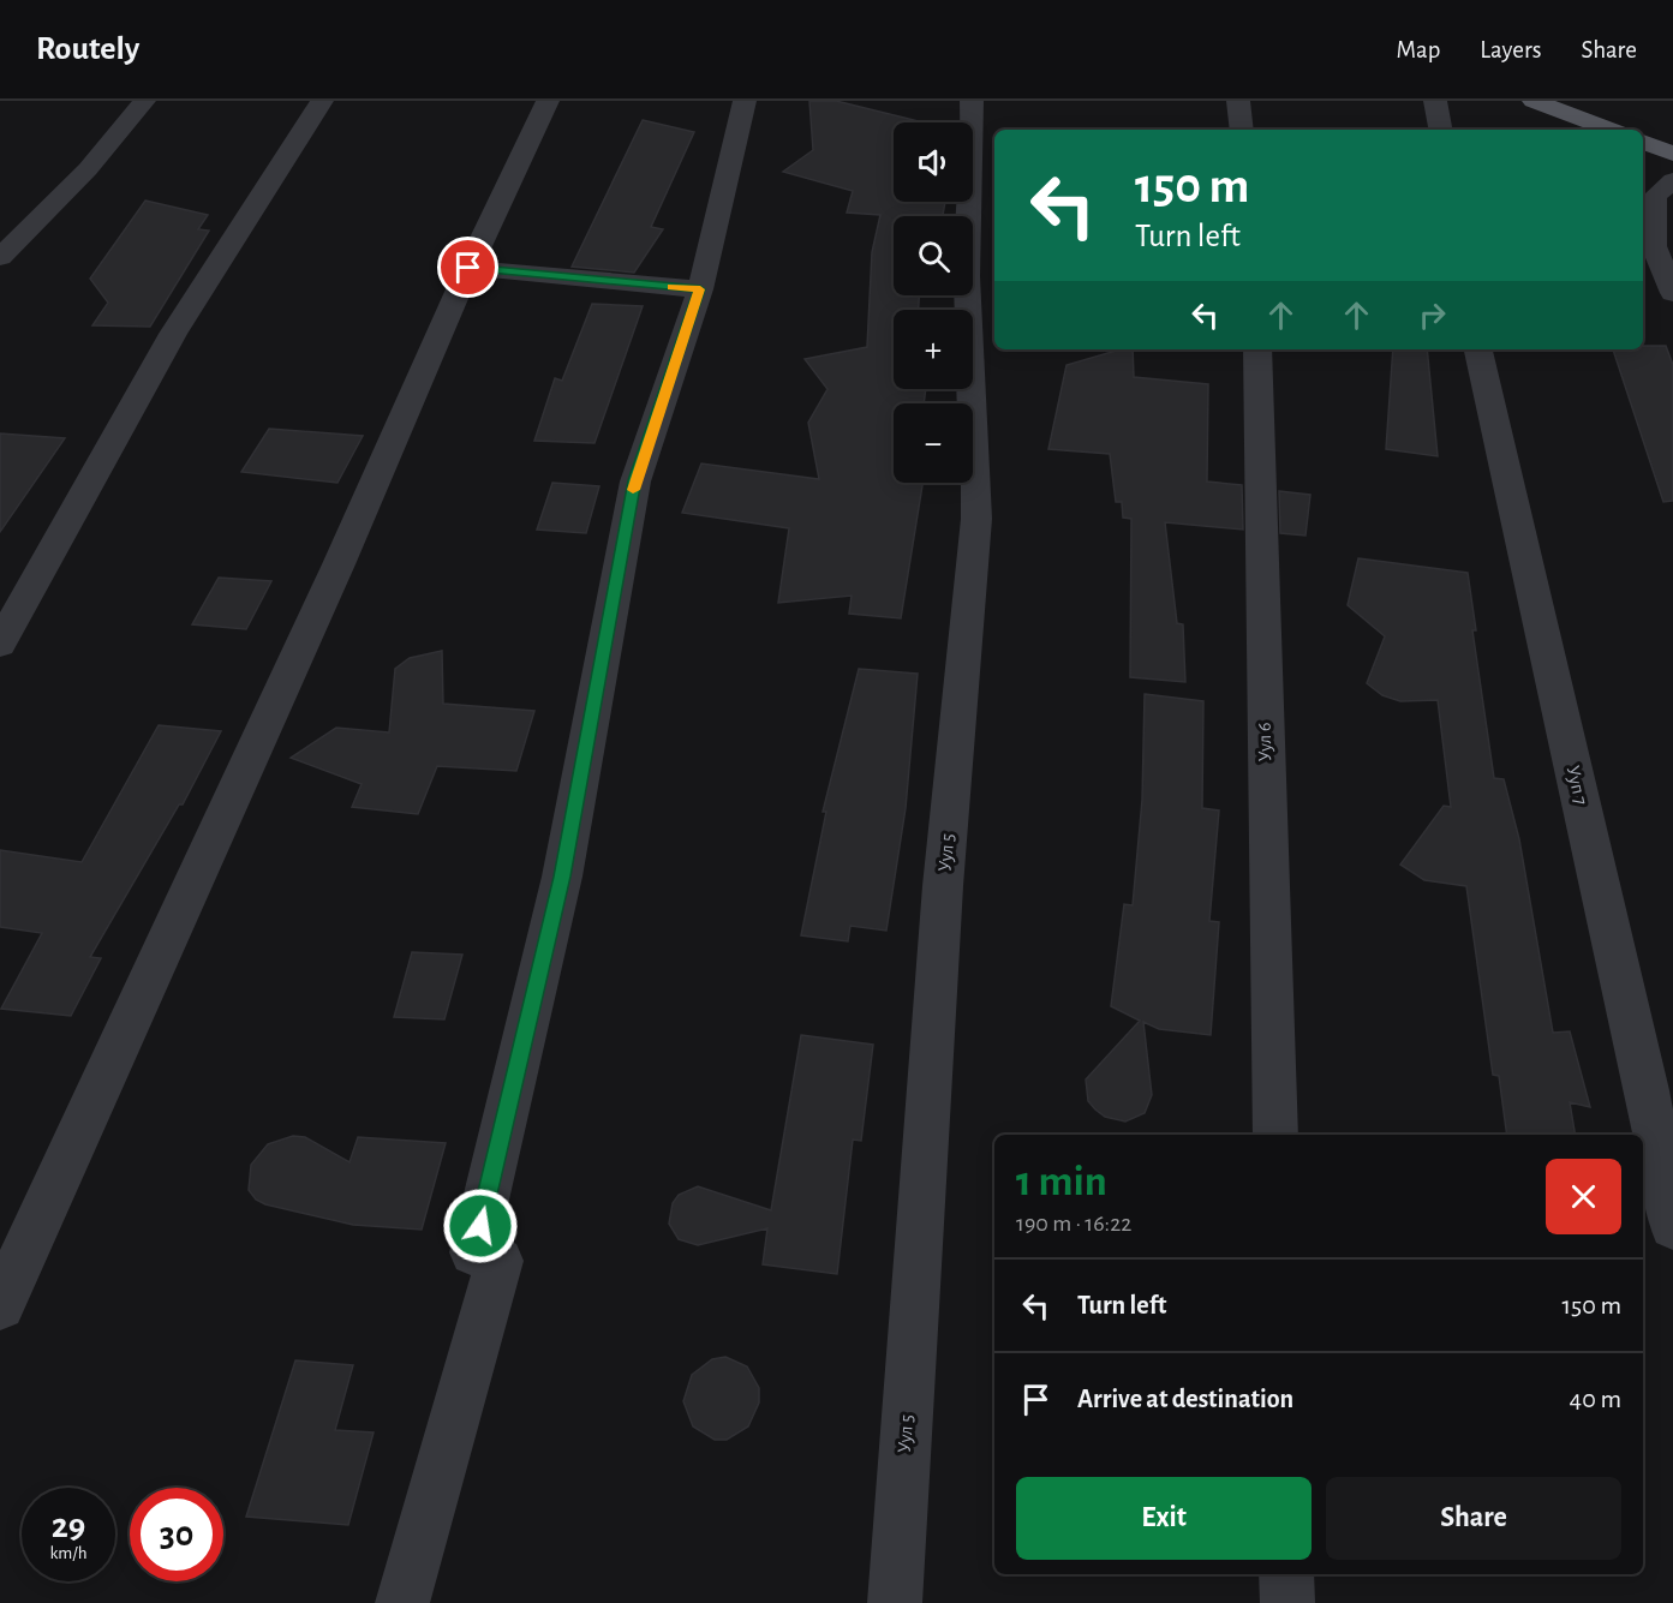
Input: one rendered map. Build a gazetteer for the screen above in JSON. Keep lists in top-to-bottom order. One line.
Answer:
{"streets":{"street":["Уул 6","Ууп 7","Уул 5"]},"page":{"header":"Routely","nav":["Map","Layers","Share"],"map_buttons":["+","−"],"turn":["150 m","Turn left"],"heading":["1 min","190 m · 16:22"],"list":[{"name":"Turn left","value":"150 m"},{"name":"Arrive at destination","value":"40 m"}],"buttons":["Exit","Share"],"speed":"29 km/h","limit":"30"}}
